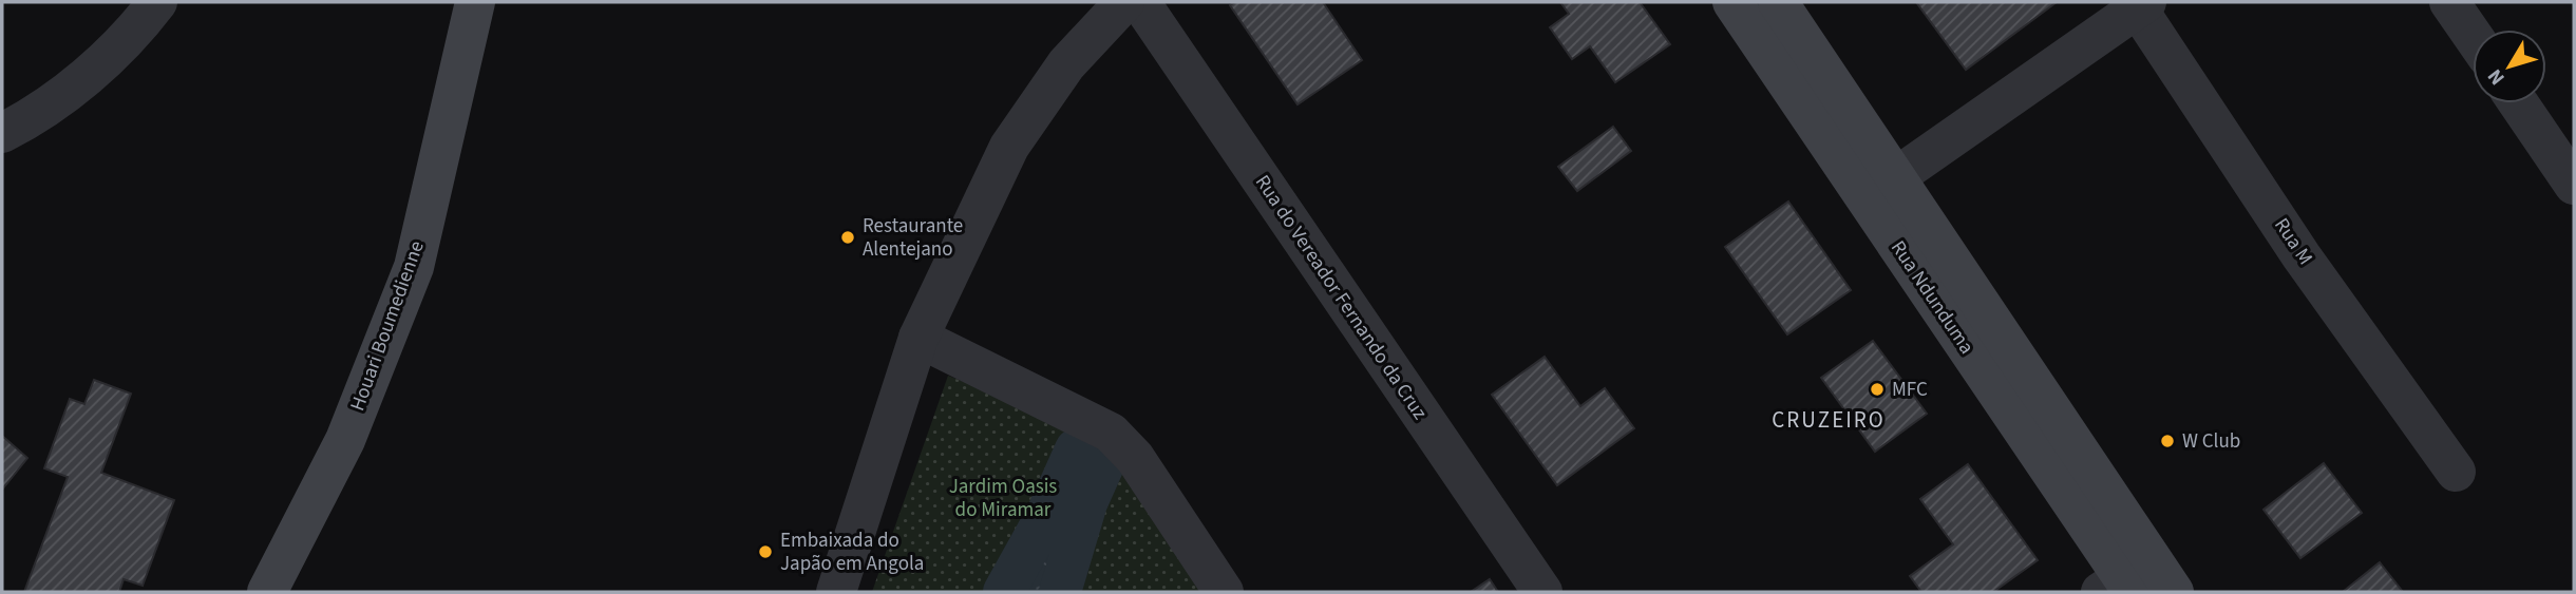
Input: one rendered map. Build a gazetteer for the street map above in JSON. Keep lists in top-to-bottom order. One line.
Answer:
{"streets":{"main road":["Rua Ndunduma","Houari Boumedienne"],"street":["Rua M","Rua do Vereador Fernando da Cruz"]},"districts":["CRUZEIRO"],"parks":["Jardim Oasis do Miramar"],"places":["Restaurante Alentejano","MFC","W Club","Embaixada do Japão em Angola"],"north":"bottom left"}
